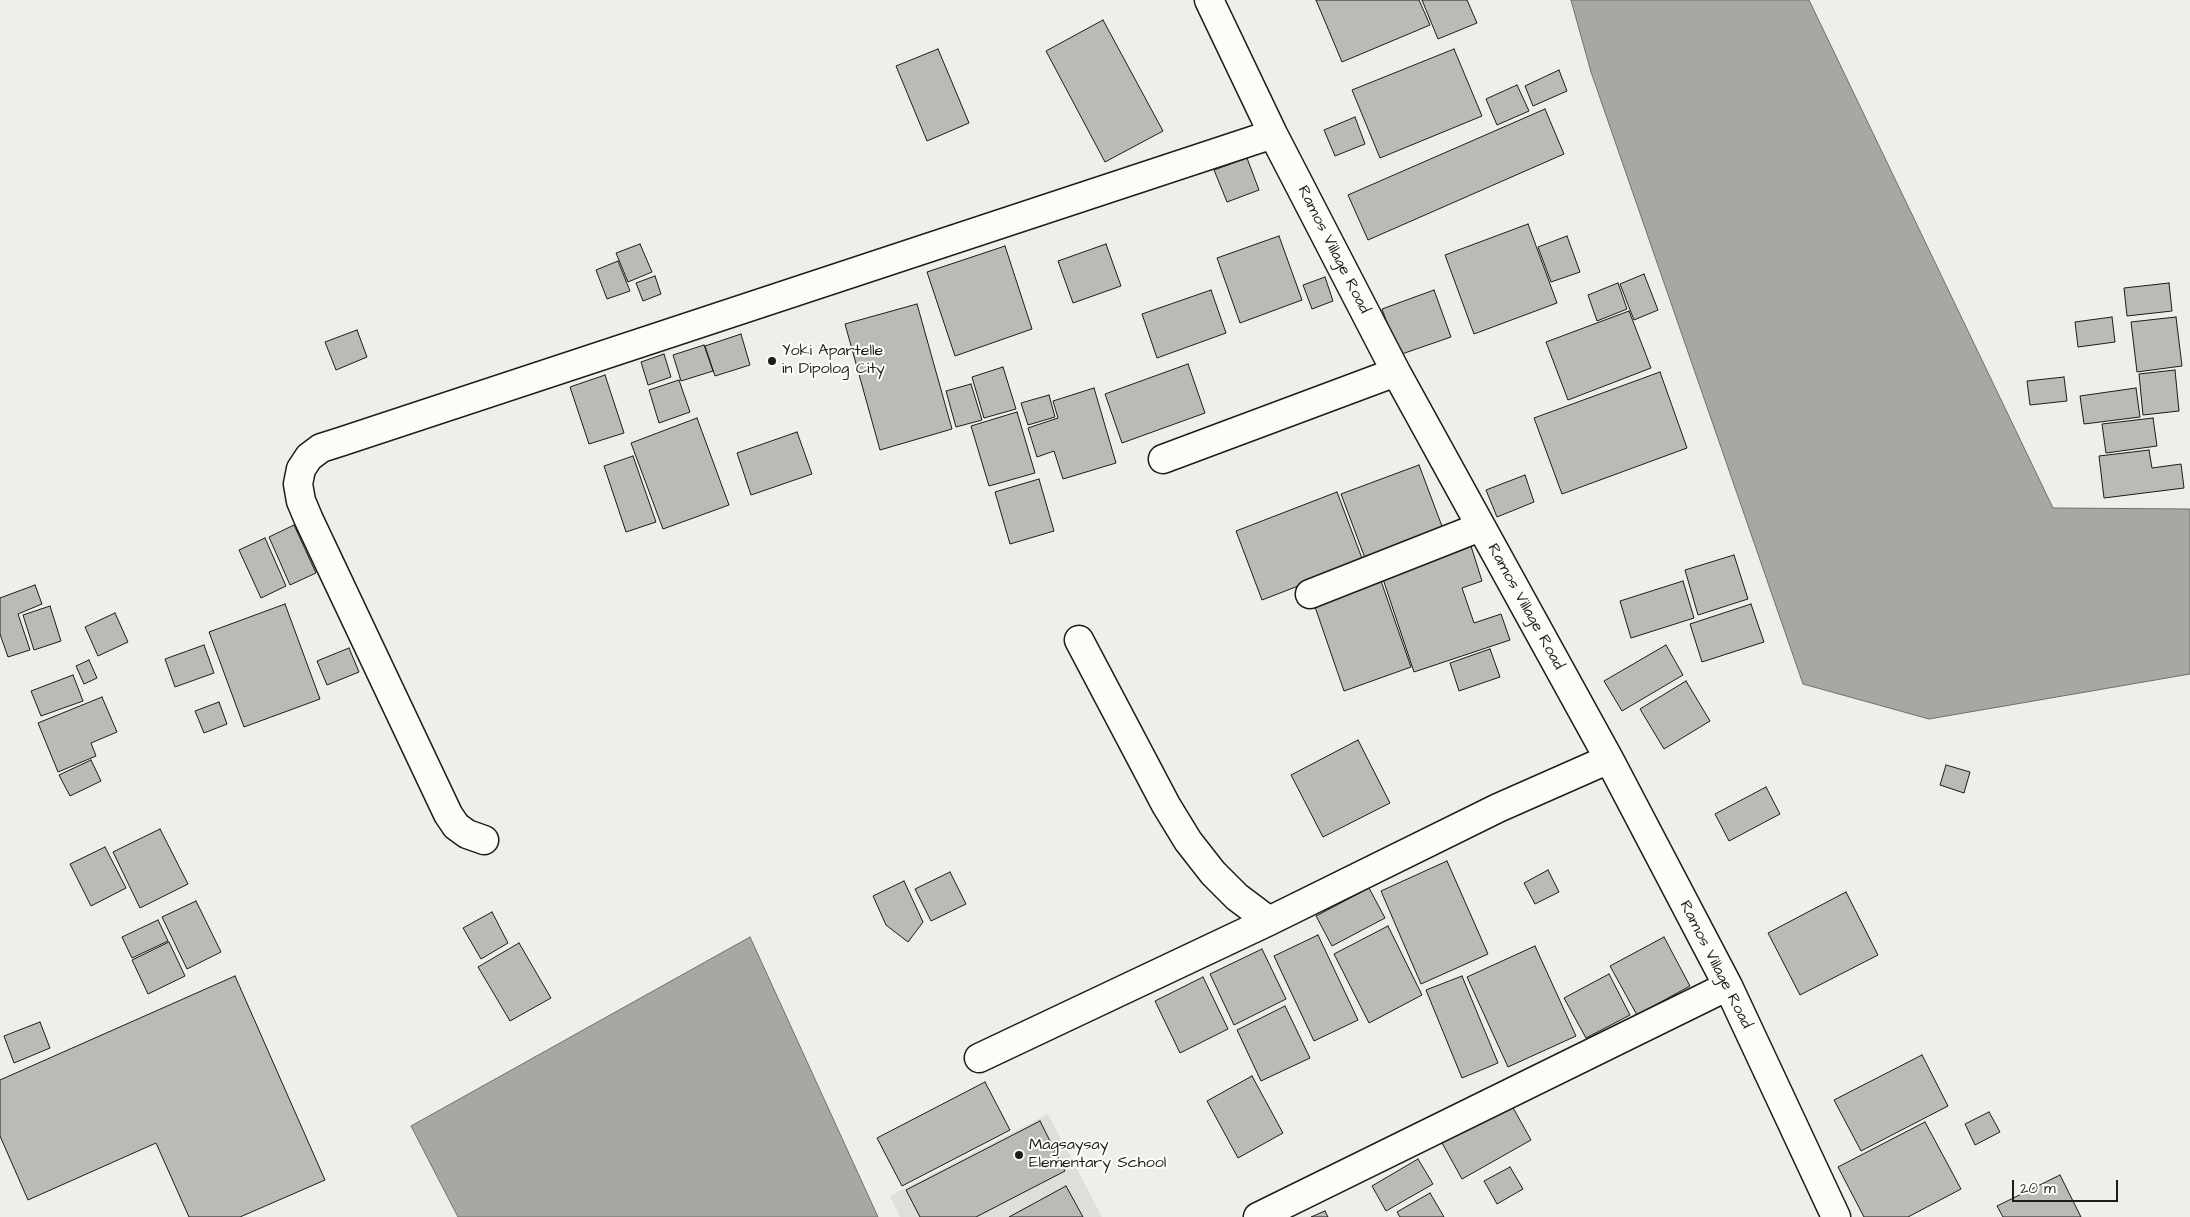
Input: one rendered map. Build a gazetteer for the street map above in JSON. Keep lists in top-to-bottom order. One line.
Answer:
{"streets":{"street":["Ramos Village Road"]},"places":["Yoki Apartelle in Dipolog City","Magsaysay Elementary School"],"scale_bar":"20 m"}
